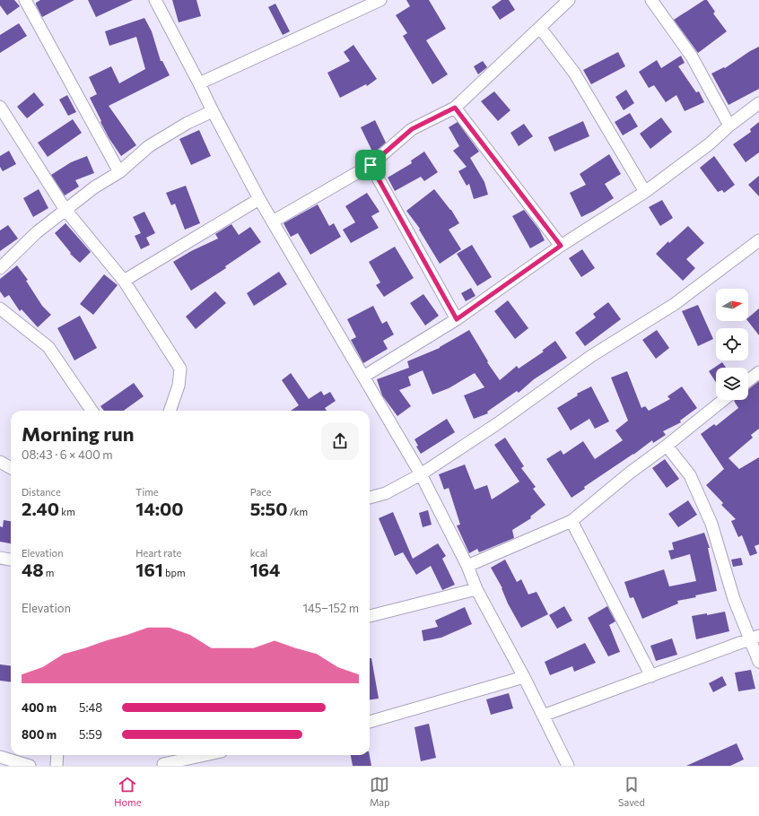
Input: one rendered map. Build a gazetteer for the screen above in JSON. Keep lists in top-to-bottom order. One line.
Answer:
{"north":"right","page":{"heading":["Morning run","08:43 · 6 × 400 m"],"stats":[["Distance","2.40 km"],["Time","14:00"],["Pace","5:50 /km"],["Elevation","48 m"],["Heart rate","161 bpm"],["kcal","164"]],"chart":["Elevation","145–152 m"],"list":[{"name":"400 m","note":"5:48"},{"name":"800 m","note":"5:59"}],"tabs":["Home","Map","Saved"]}}
